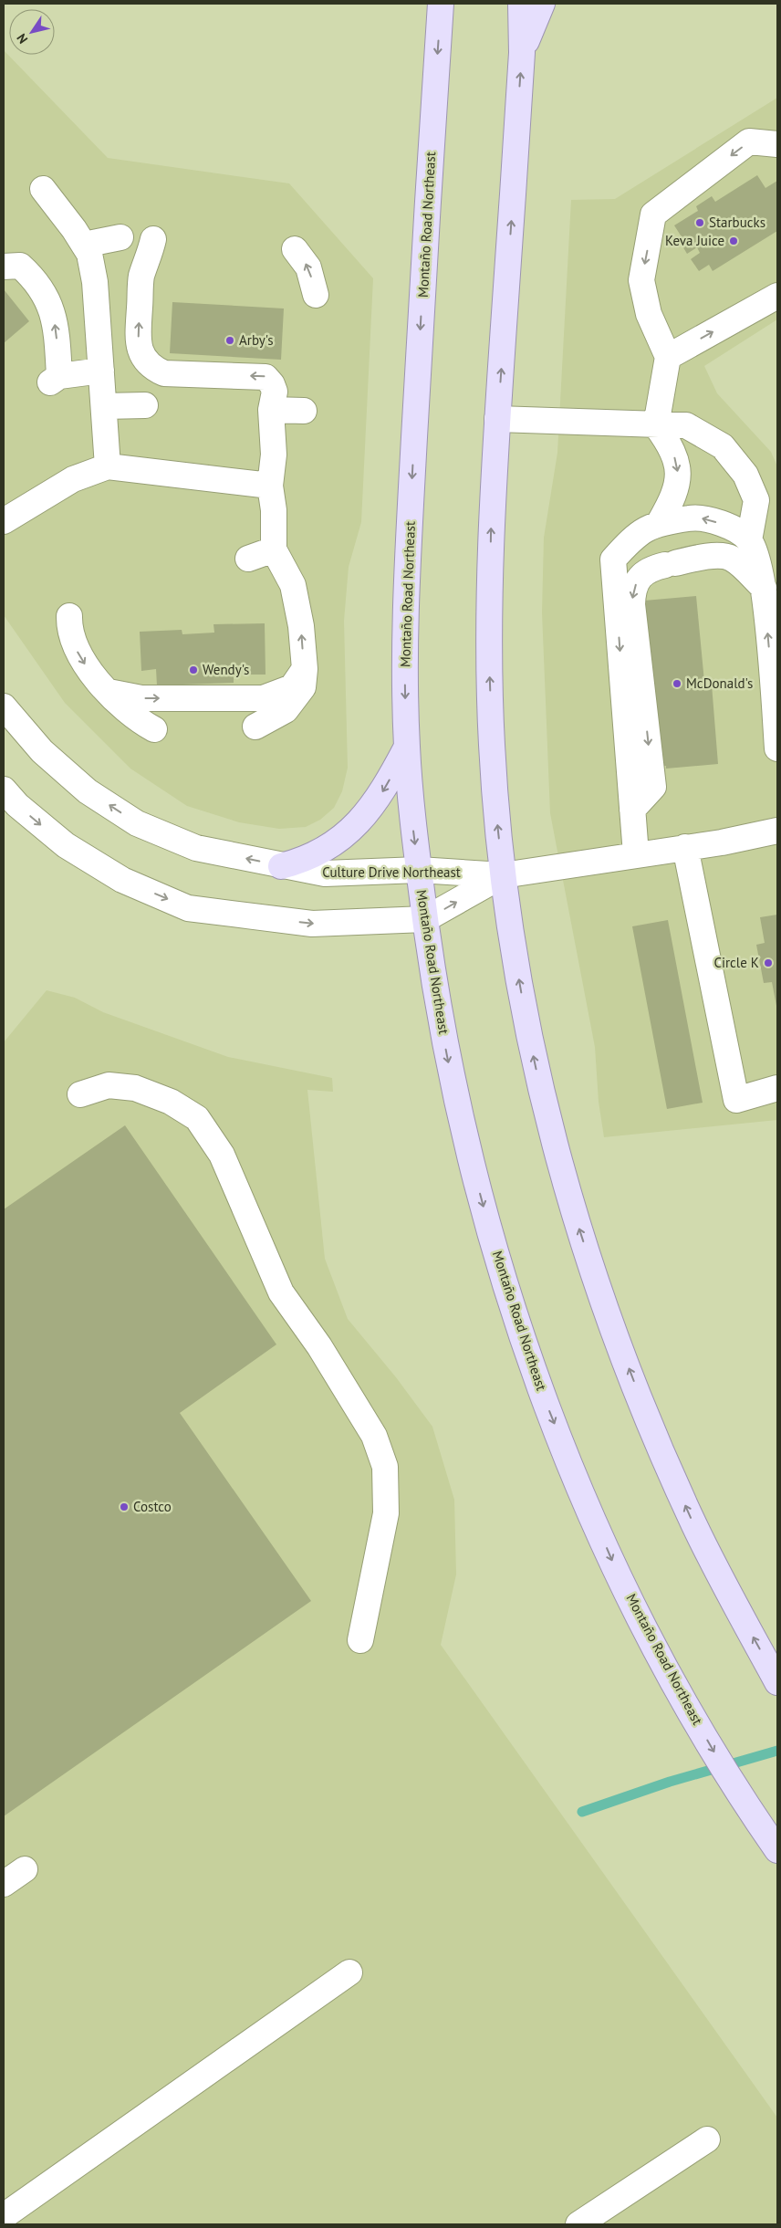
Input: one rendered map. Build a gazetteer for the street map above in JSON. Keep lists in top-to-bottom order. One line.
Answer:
{"streets":{"main road":["Montaño Road Northeast"],"street":["Culture Drive Northeast"]},"crossings":[["Montaño Road Northeast","Culture Drive Northeast"]],"places":["Starbucks","Keva Juice","Arby's","Wendy's","McDonald's","Circle K","Costco"],"north":"bottom left"}
